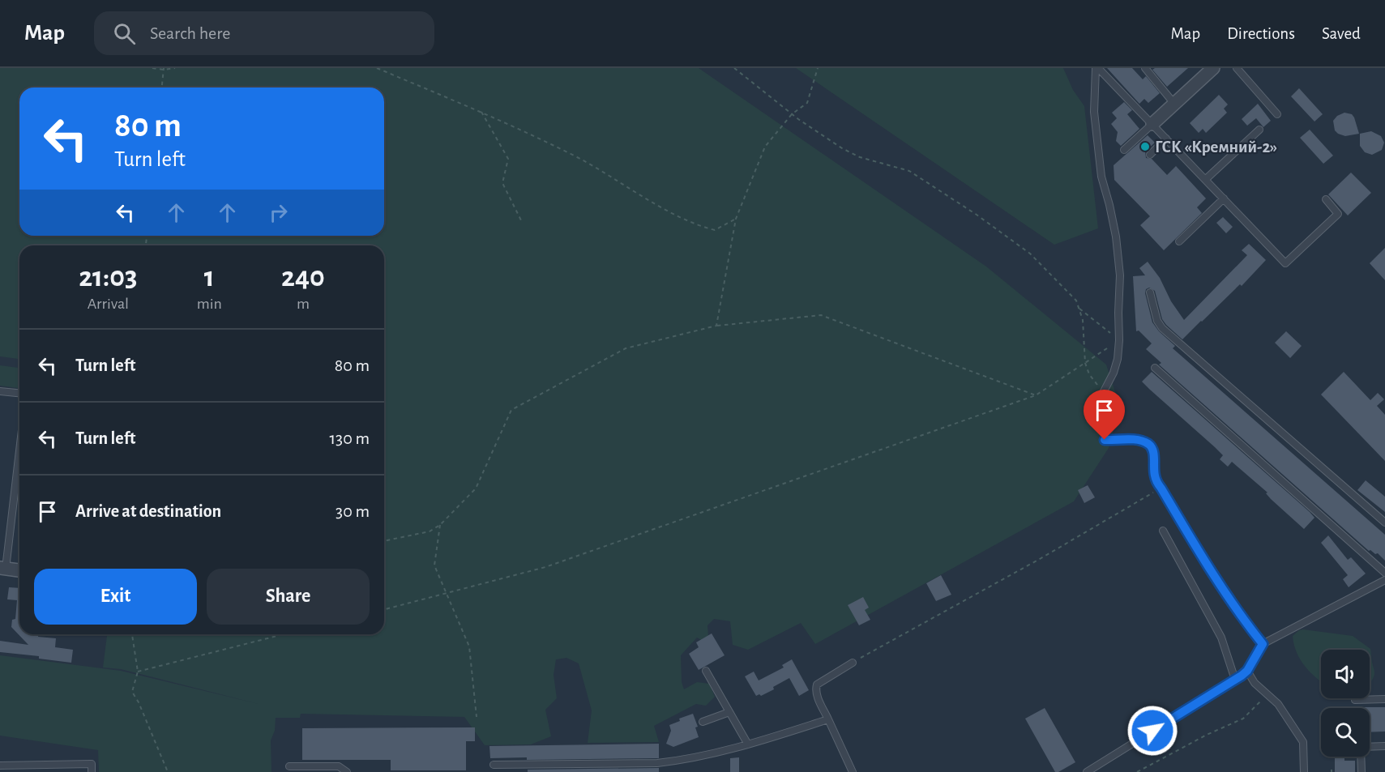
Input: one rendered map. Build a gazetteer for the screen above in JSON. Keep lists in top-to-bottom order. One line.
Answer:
{"places":["ГСК «Кремний-2»"],"page":{"header":"Map","search":"Search here","nav":["Map","Directions","Saved"],"turn":["80 m","Turn left"],"eta":["21:03","Arrival","1","min","240","m"],"list":[{"name":"Turn left","value":"80 m"},{"name":"Turn left","value":"130 m"},{"name":"Arrive at destination","value":"30 m"}],"buttons":["Exit","Share"]}}
